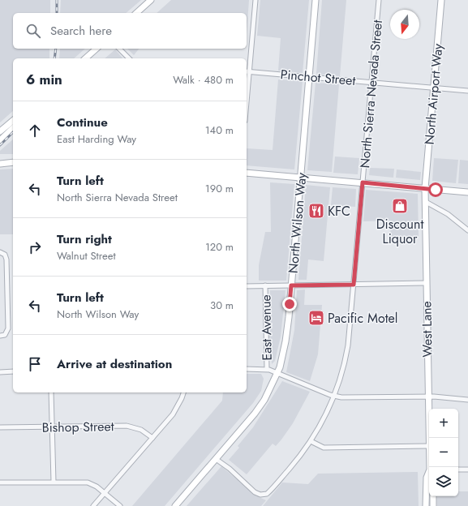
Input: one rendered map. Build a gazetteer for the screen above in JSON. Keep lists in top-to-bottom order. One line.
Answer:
{"streets":{"main road":["North Airport Way","North Wilson Way","West Lane"],"street":["Pinchot Street","North Sierra Nevada Street","East Avenue","Bishop Street"]},"crossings":[["Pinchot Street","North Sierra Nevada Street"],["Pinchot Street","North Airport Way"],["Pinchot Street","North Wilson Way"],["North Sierra Nevada Street","North Wilson Way"],["North Airport Way","West Lane"]],"places":{"shop":["Discount Liquor"],"restaurant":["KFC"],"hotel":["Pacific Motel"]},"north":"bottom","page":{"search":"Search here","heading":["6 min","Walk · 480 m"],"list":[["Continue","East Harding Way","140 m"],["Turn left","North Sierra Nevada Street","190 m"],["Turn right","Walnut Street","120 m"],["Turn left","North Wilson Way","30 m"],"Arrive at destination"],"map_buttons":["+","−"]}}
